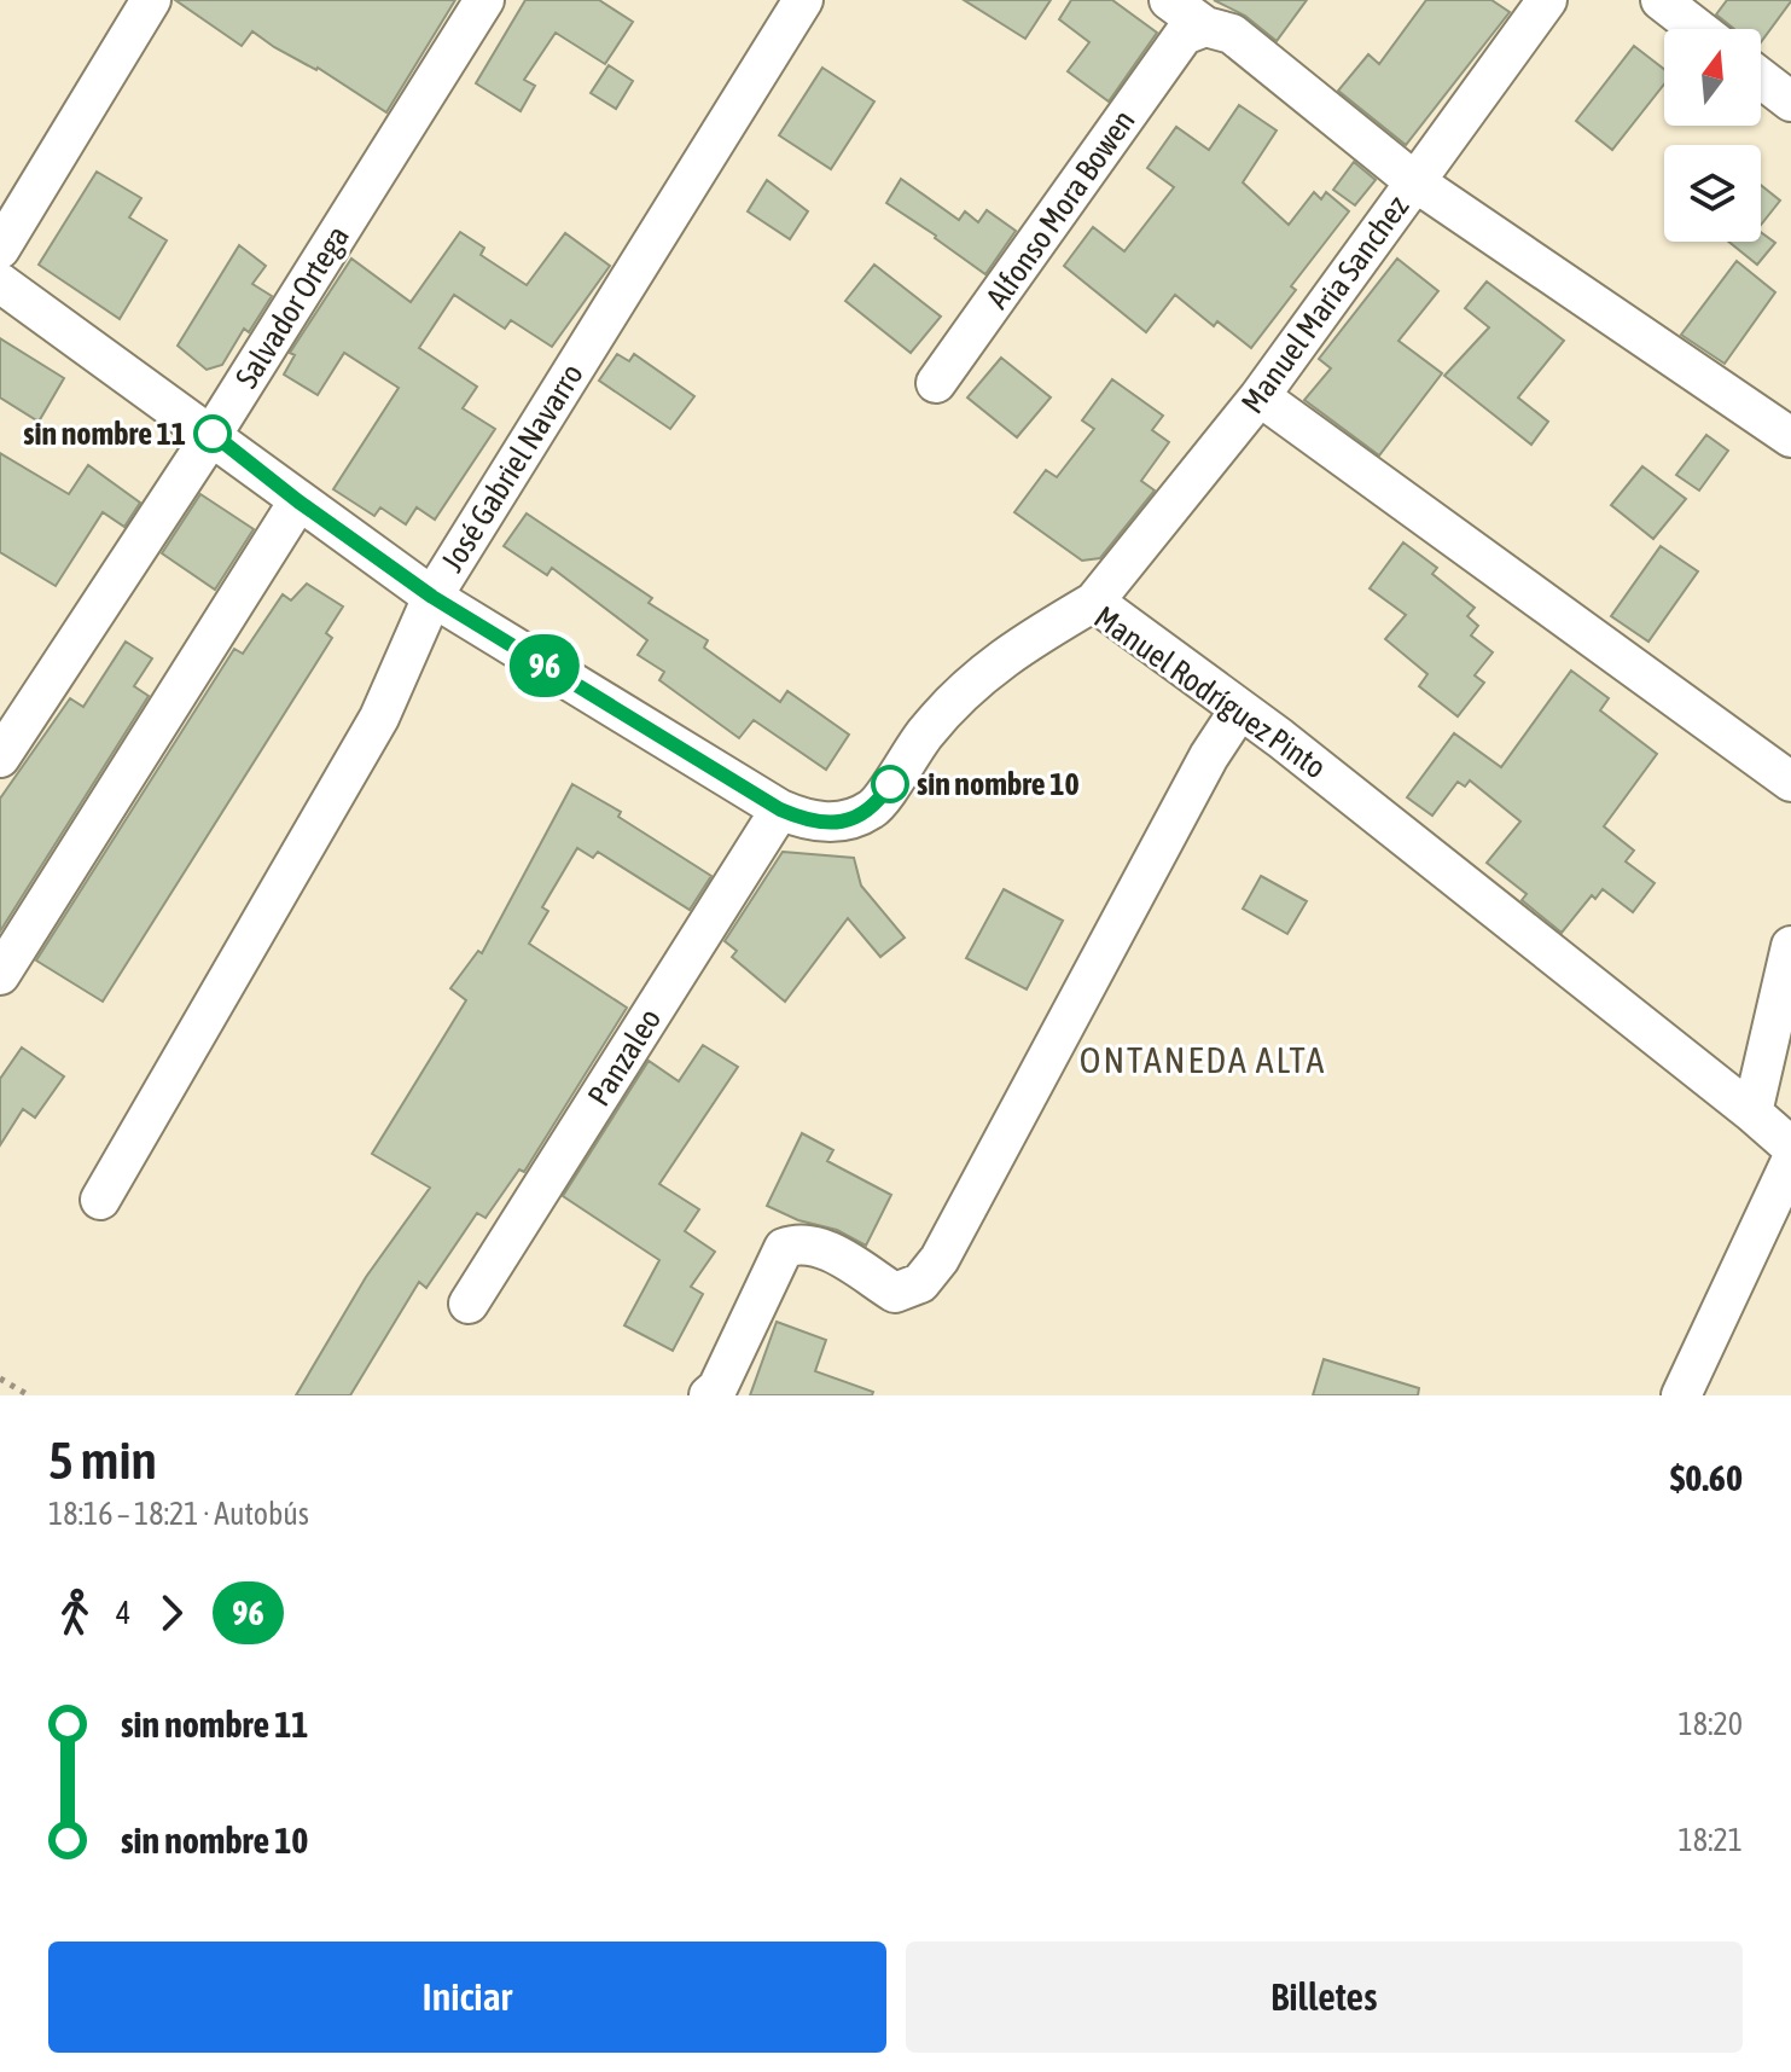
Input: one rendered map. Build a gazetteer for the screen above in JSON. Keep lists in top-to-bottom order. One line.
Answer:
{"streets":{"street":["Alfonso Mora Bowen","Manuel Maria Sanchez","Salvador Ortega","José Gabriel Navarro","Manuel Rodríguez Pinto","Panzaleo"]},"crossings":[["Manuel Maria Sanchez","Manuel Rodríguez Pinto"],["Salvador Ortega","Manuel Rodríguez Pinto"],["José Gabriel Navarro","Manuel Rodríguez Pinto"],["Manuel Rodríguez Pinto","Panzaleo"]],"districts":["ONTANEDA ALTA"],"places":["sin nombre 11","sin nombre 10"],"lines":["bus line 96"],"north":"top","page":{"on_map":"96","heading":["5 min","18:16 – 18:21 · Autobús","$0.60"],"legs":["4","96"],"list":[{"name":"sin nombre 11","value":"18:20"},{"name":"sin nombre 10","value":"18:21"}],"buttons":["Iniciar","Billetes"]}}
